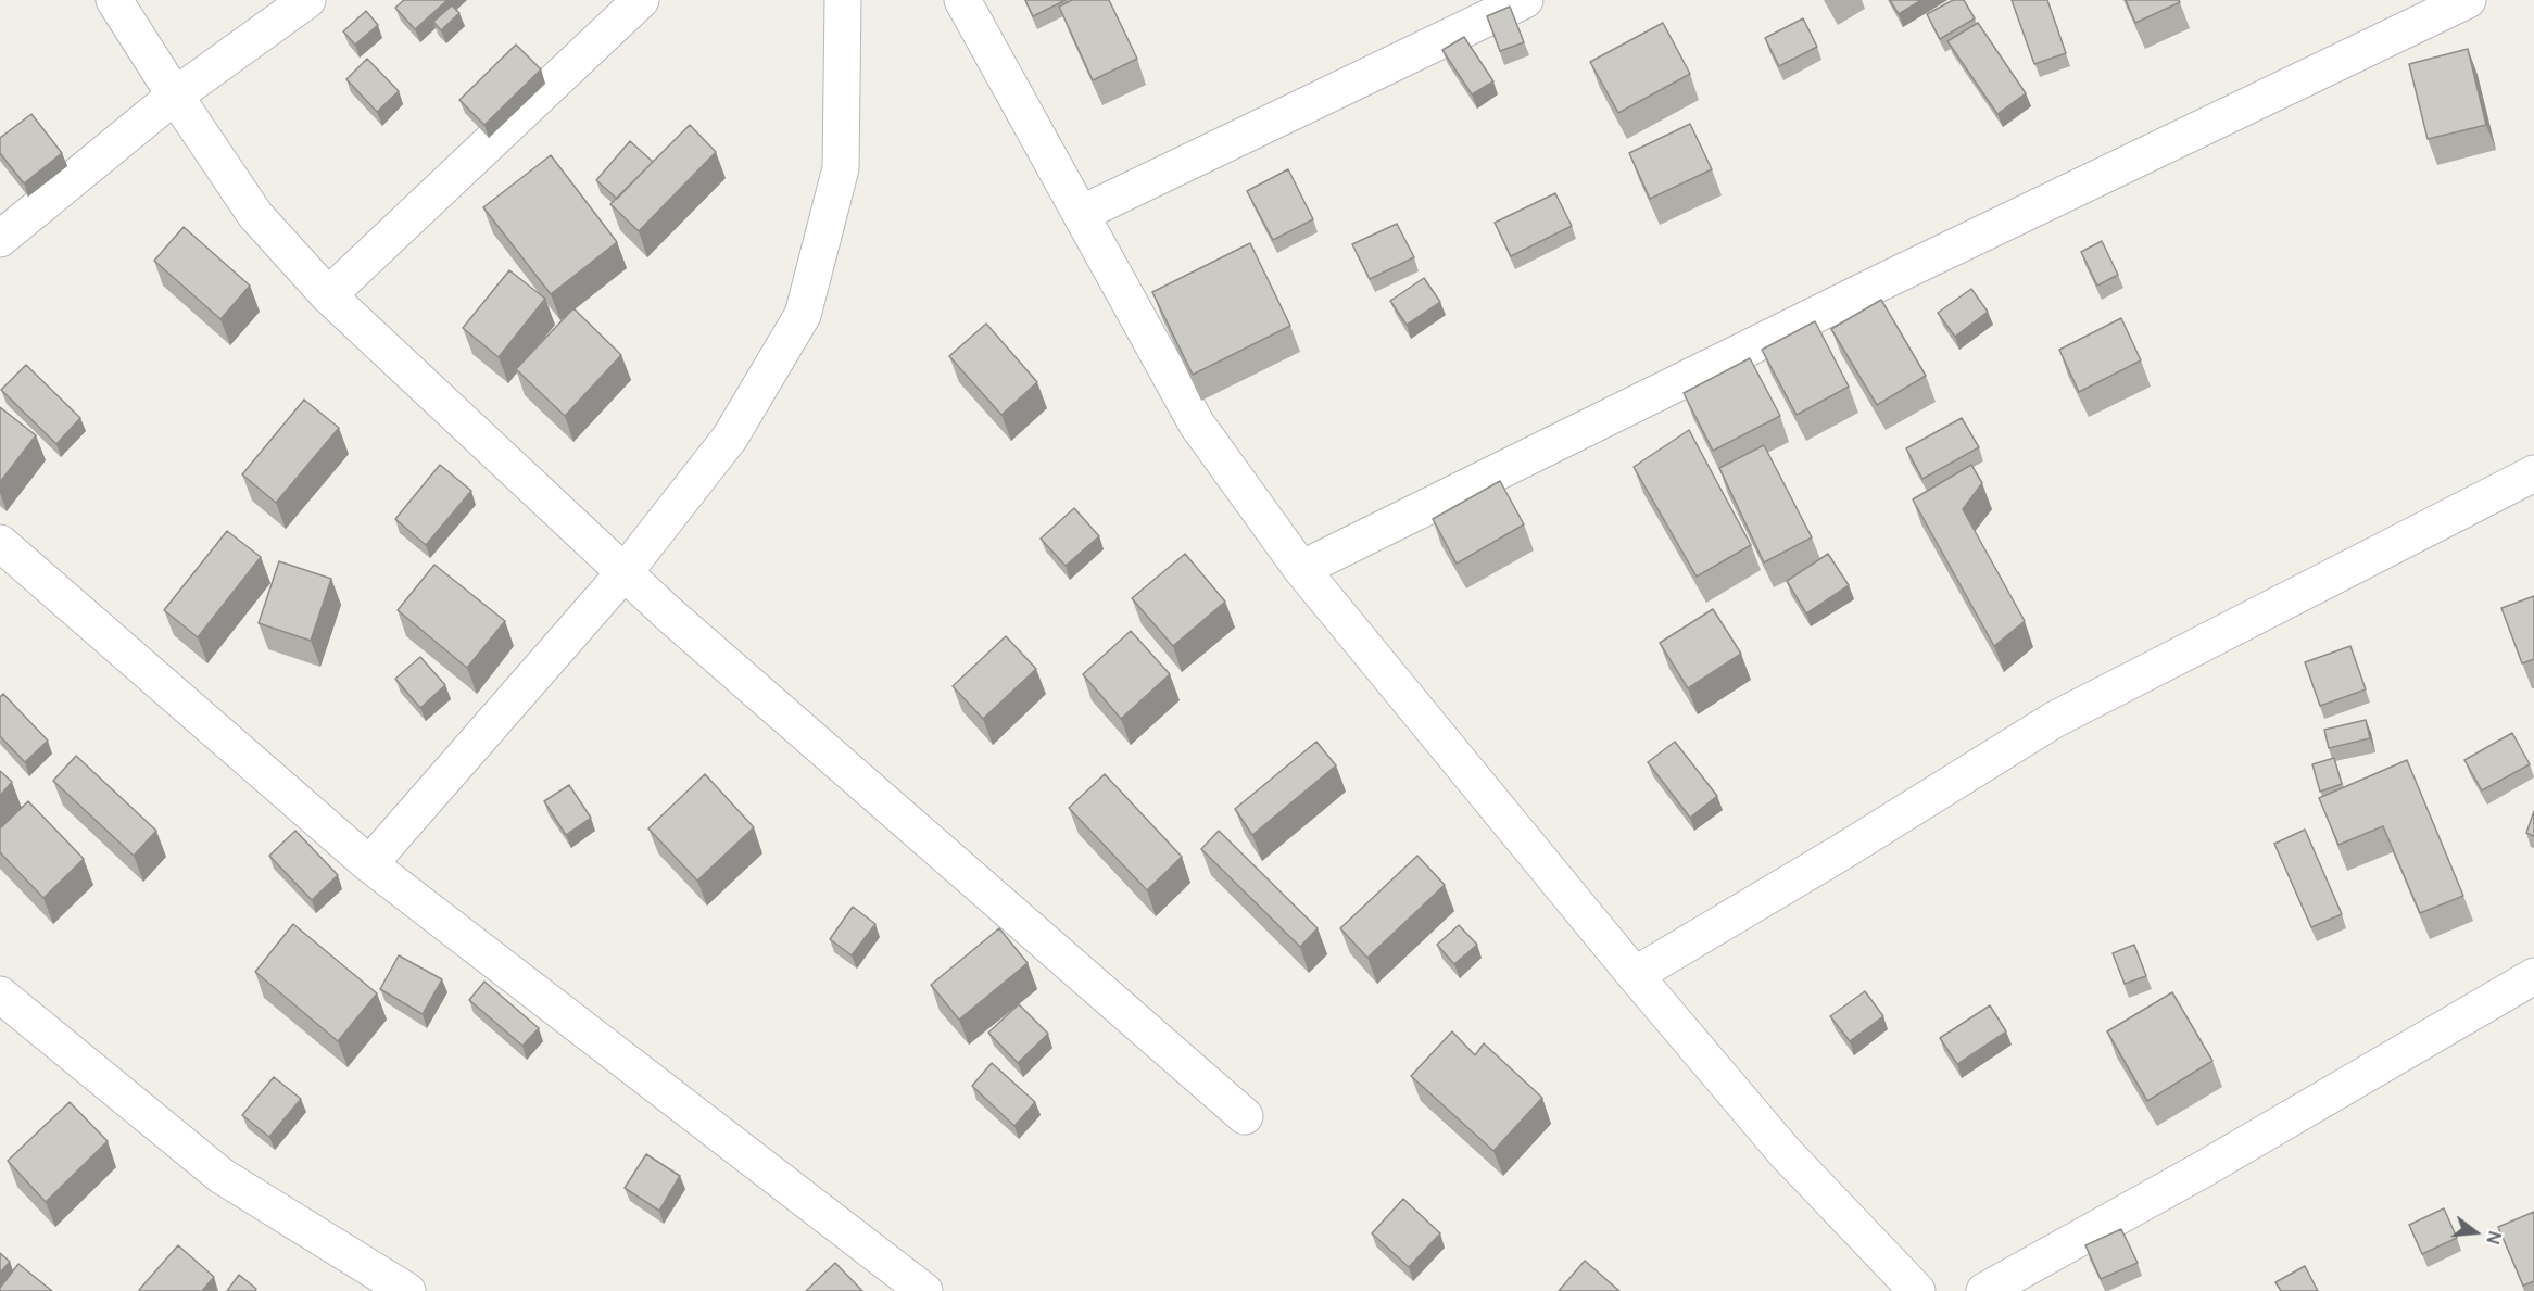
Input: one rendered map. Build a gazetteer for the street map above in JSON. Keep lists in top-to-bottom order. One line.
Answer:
{"north":"right"}
